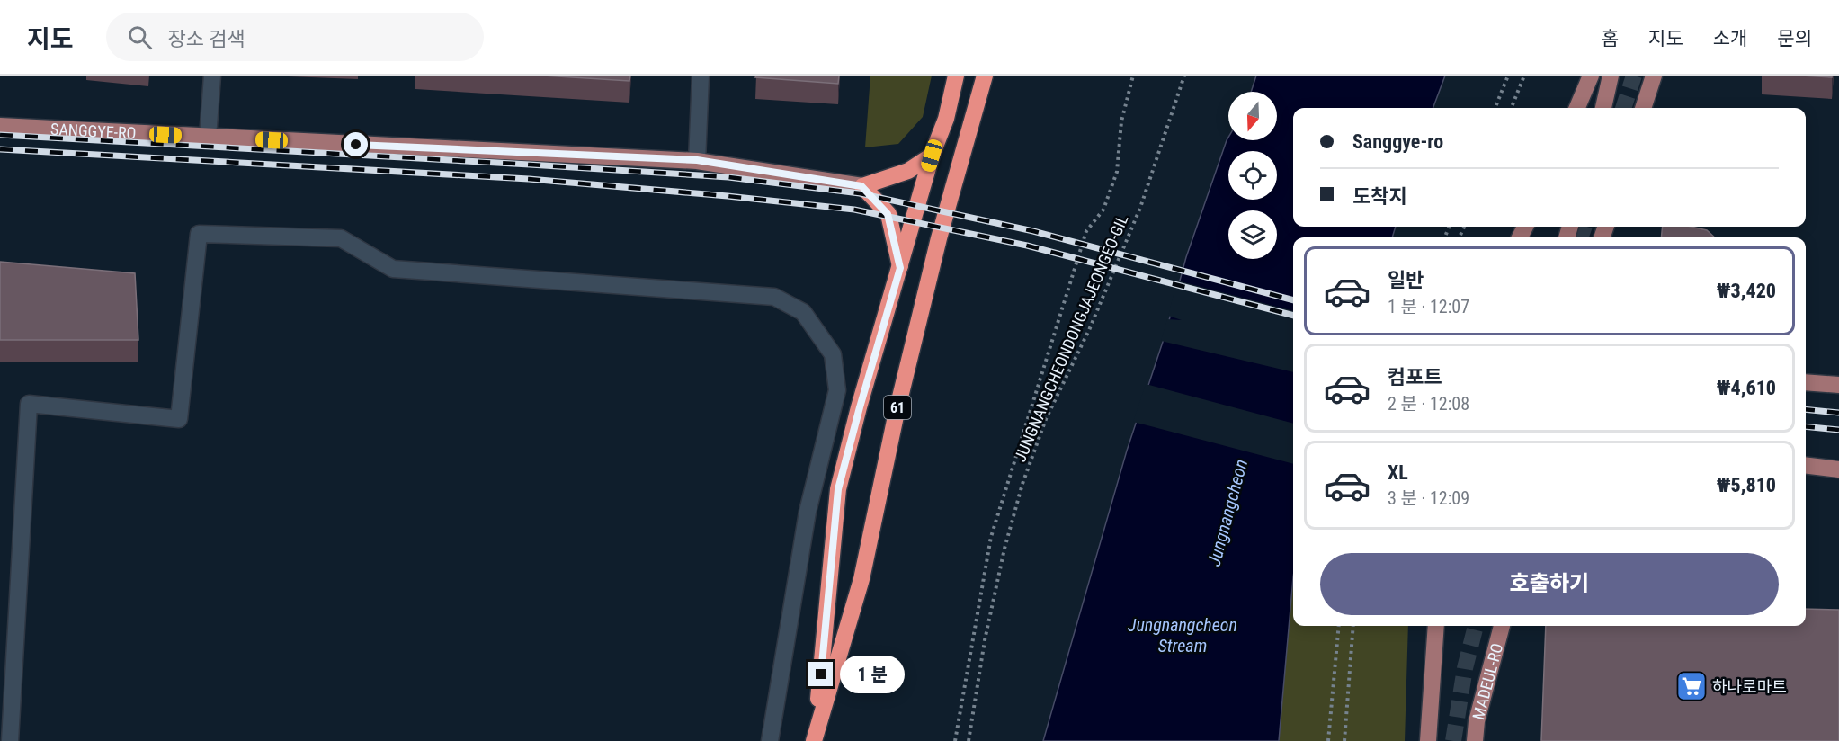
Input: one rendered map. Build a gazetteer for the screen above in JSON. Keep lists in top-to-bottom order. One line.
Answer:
{"streets":{"highway":["61"],"main road":["SANGGYE-RO","MADEUL-RO"],"path":["JUNGNANGCHEONDONGJAJEONGEO-GIL"]},"water":["Jungnangcheon","Jungnangcheon Stream"],"places":{"supermarket":["하나로마트"]},"north":"bottom","page":{"header":"지도","search":"장소 검색","nav":["홈","지도","소개","문의"],"banner":["Sanggye-ro","도착지"],"list":[{"name":"일반","note":"1 분 · 12:07","value":"₩3,420"},{"name":"컴포트","note":"2 분 · 12:08","value":"₩4,610"},{"name":"XL","note":"3 분 · 12:09","value":"₩5,810"}],"buttons":"호출하기","bubble":"1 분"}}
